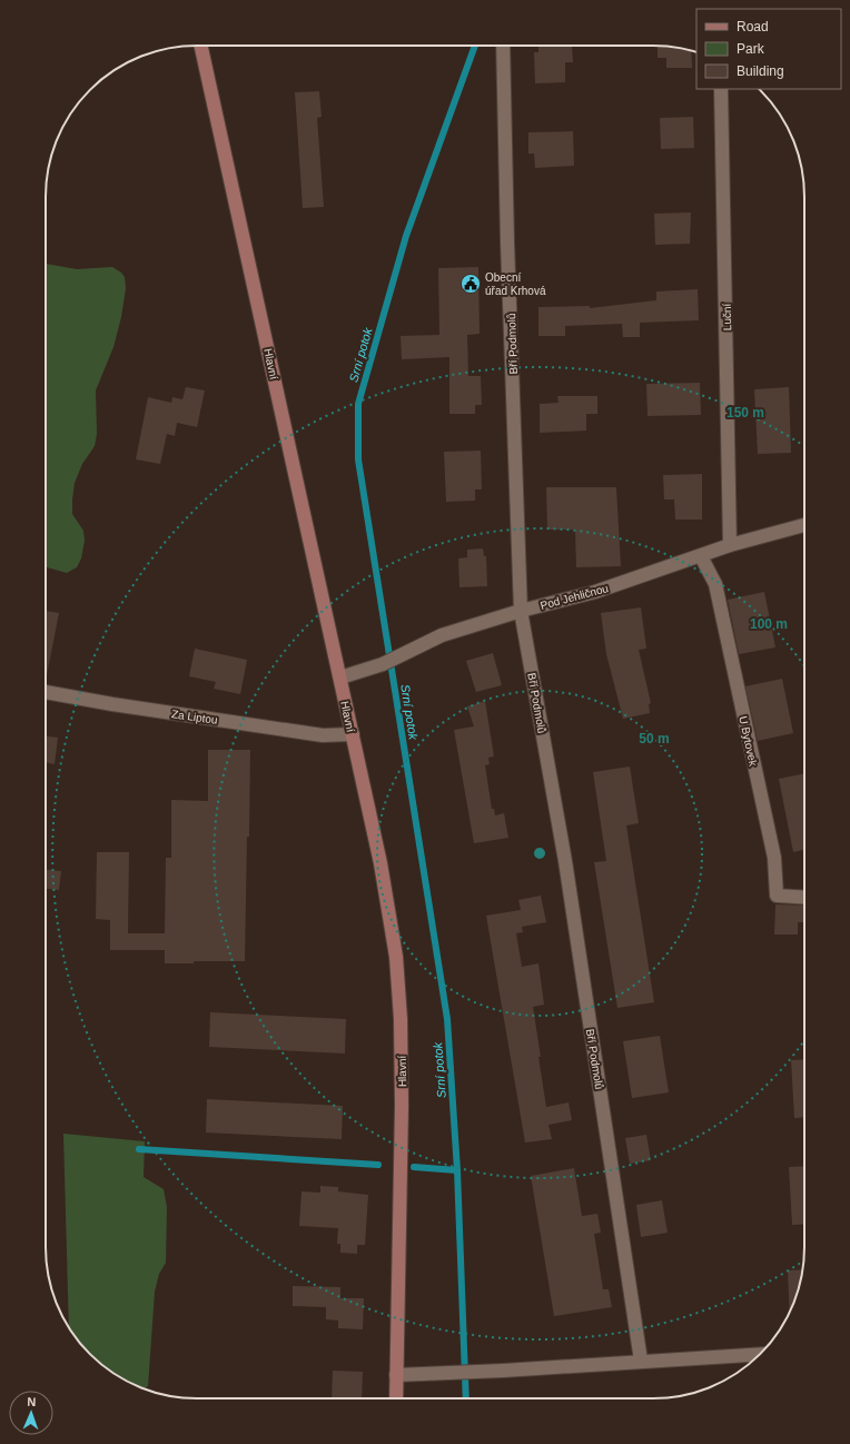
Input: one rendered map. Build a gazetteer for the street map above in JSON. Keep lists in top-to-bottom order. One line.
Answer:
{"streets":{"street":["Luční","Bří Podmolů","Hlavní","Pod Jehličnou","Za Liptou","U Bytovek"]},"crossings":[["Luční","Pod Jehličnou"],["Bří Podmolů","Pod Jehličnou"],["Hlavní","Pod Jehličnou"],["Hlavní","Za Liptou"],["Pod Jehličnou","U Bytovek"]],"water":["Srní potok"],"places":{"public building":["Obecní úřad Krhová"]},"legend":["Road","Park","Building"],"north":"top","rings":["150 m","100 m","50 m"]}
